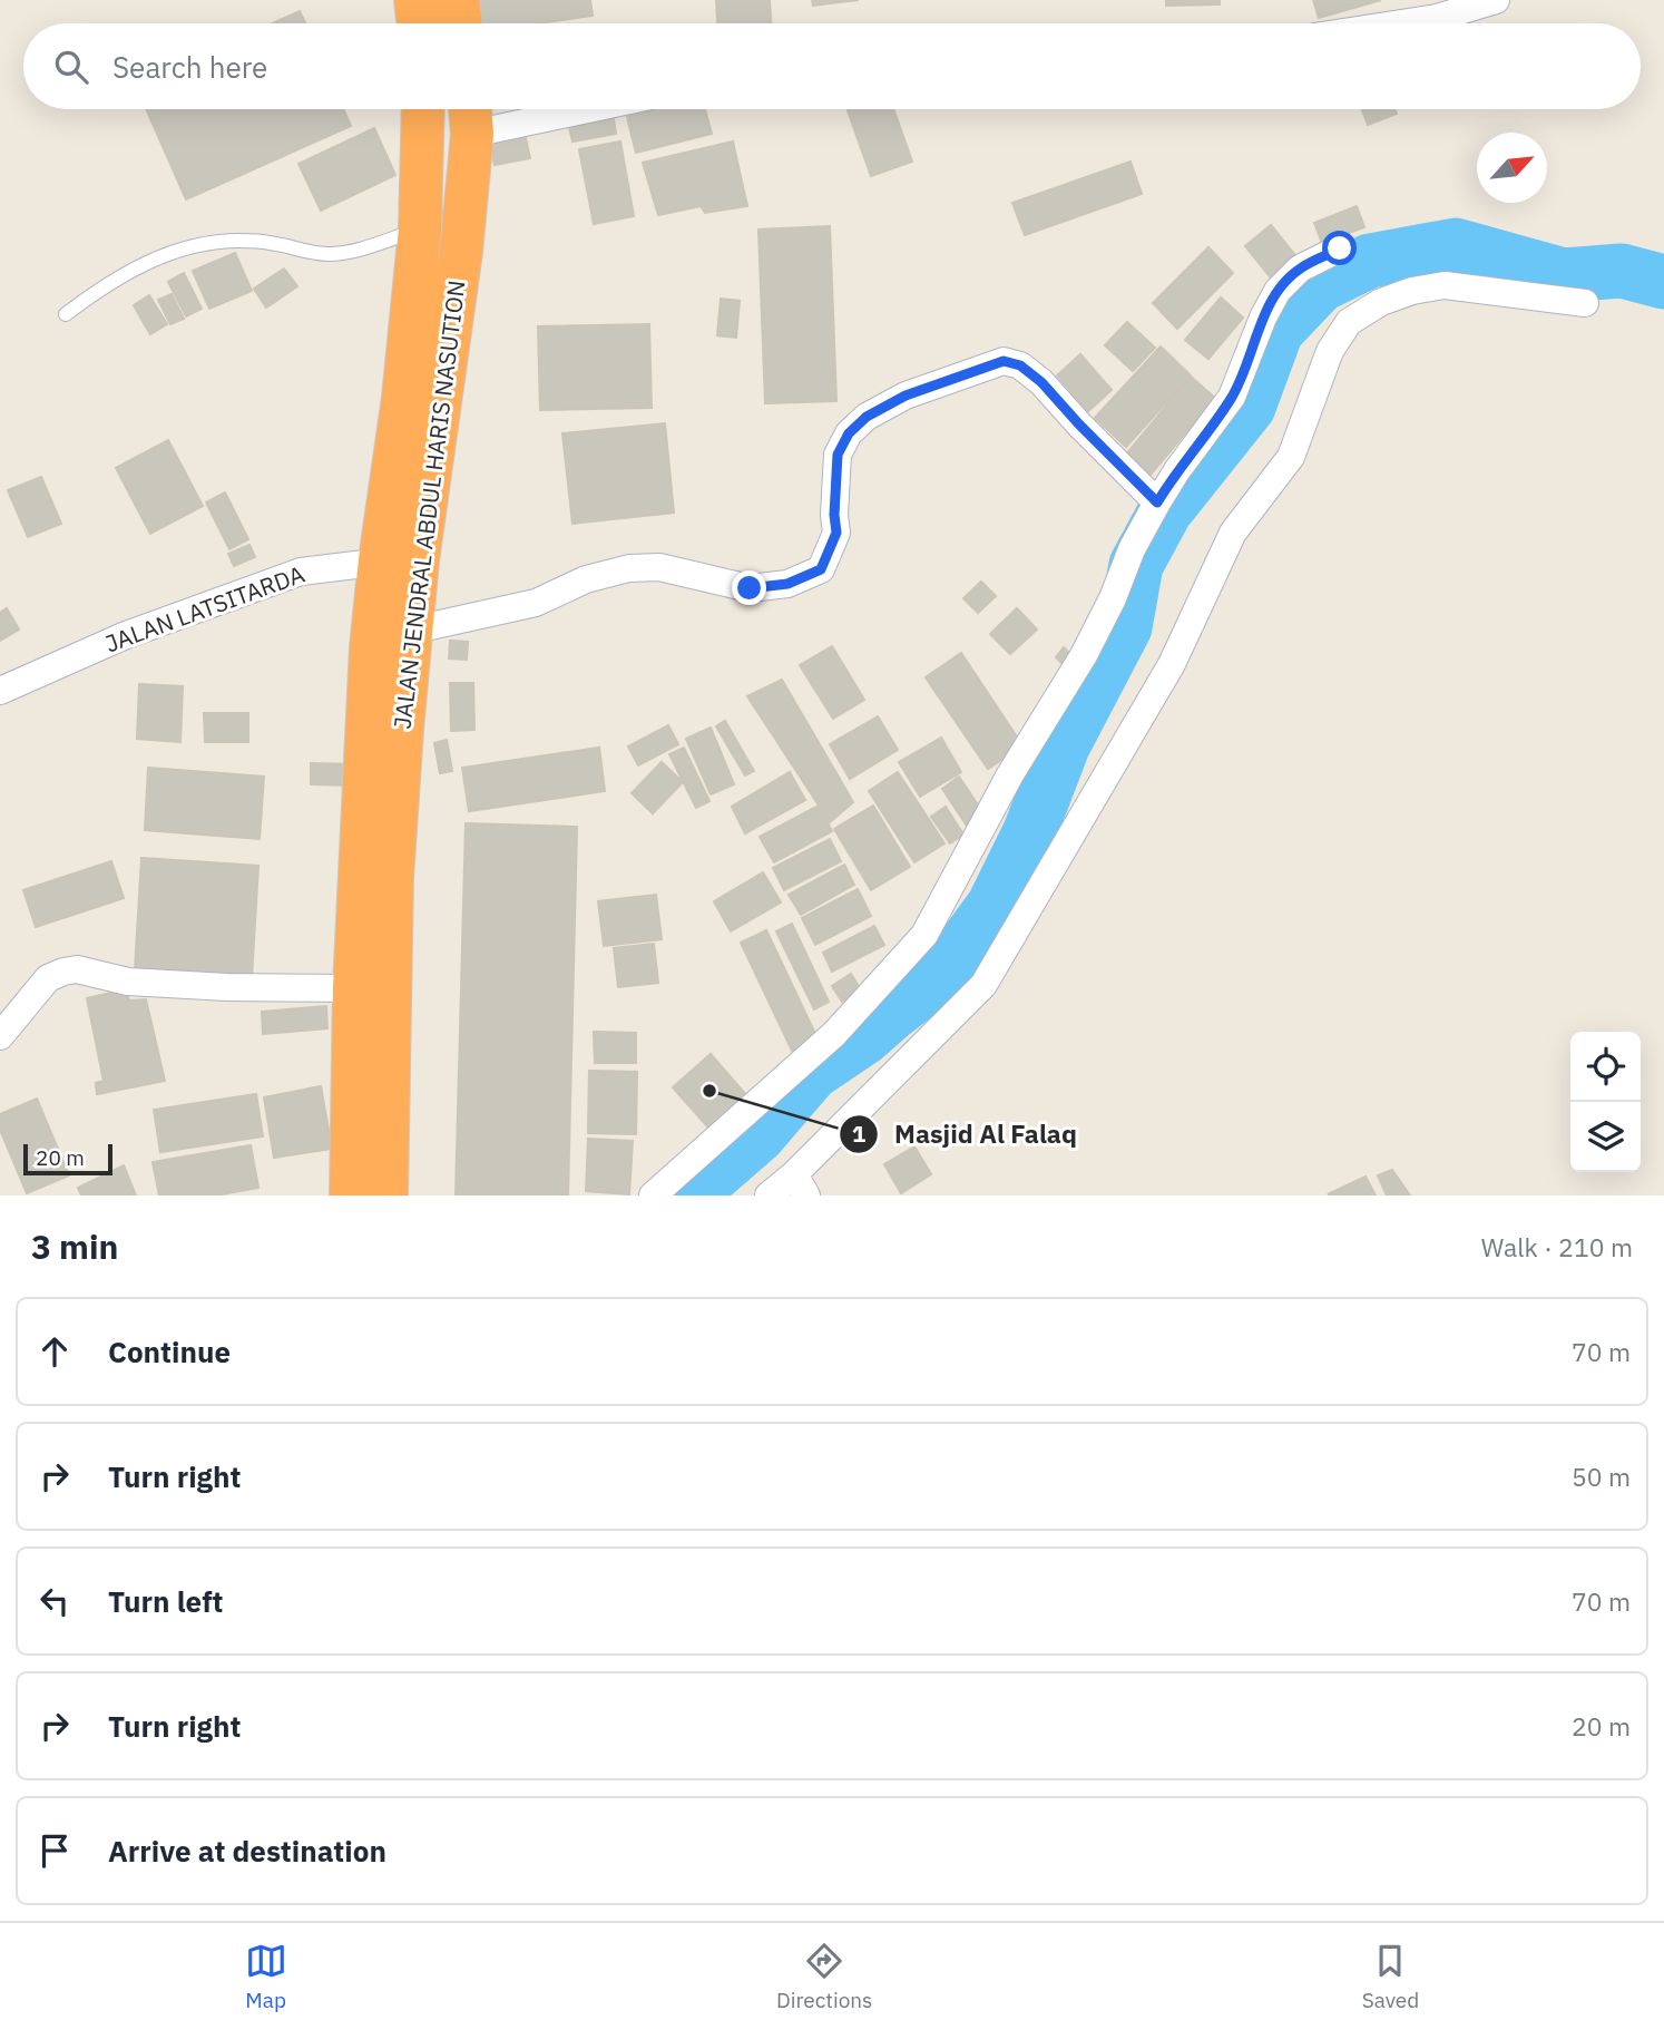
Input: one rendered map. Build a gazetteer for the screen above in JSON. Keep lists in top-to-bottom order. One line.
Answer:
{"streets":{"highway":["JALAN JENDRAL ABDUL HARIS NASUTION"],"street":["JALAN LATSITARDA"]},"crossings":[["JALAN JENDRAL ABDUL HARIS NASUTION","JALAN LATSITARDA"]],"places":["Masjid Al Falaq"],"scale_bar":"20 m","north":"top right","page":{"search":"Search here","scale":"20 m","heading":["3 min","Walk · 210 m"],"list":[["Continue","70 m"],["Turn right","50 m"],["Turn left","70 m"],["Turn right","20 m"],"Arrive at destination"],"nav":["Map","Directions","Saved"]}}
